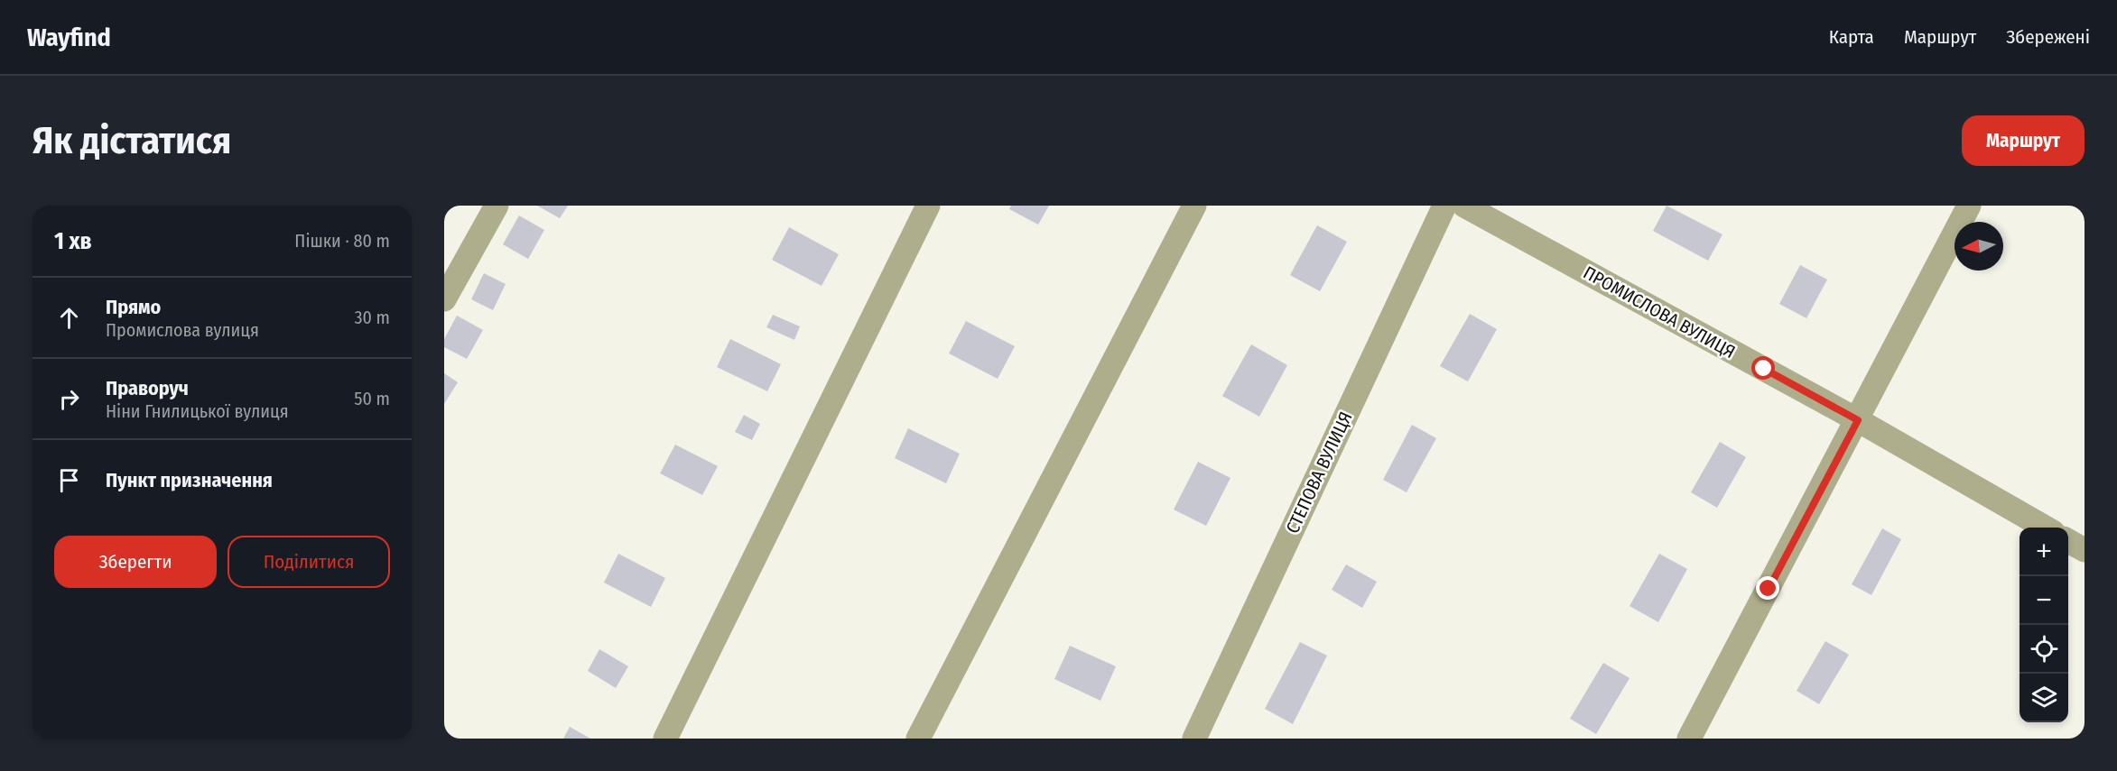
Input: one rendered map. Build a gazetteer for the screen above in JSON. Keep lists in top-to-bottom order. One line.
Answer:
{"streets":{"street":["ПРОМИСЛОВА ВУЛИЦЯ","СТЕПОВА ВУЛИЦЯ"]},"north":"left","page":{"header":"Wayfind","nav":["Карта","Маршрут","Збережені"],"buttons":["Маршрут",["Зберегти","Поділитися"]],"title":"Як дістатися","heading":["1 хв","Пішки · 80 m"],"list":[["Прямо","Промислова вулиця","30 m"],["Праворуч","Ніни Гнилицької вулиця","50 m"],"Пункт призначення"],"map_buttons":["+","−"]}}
